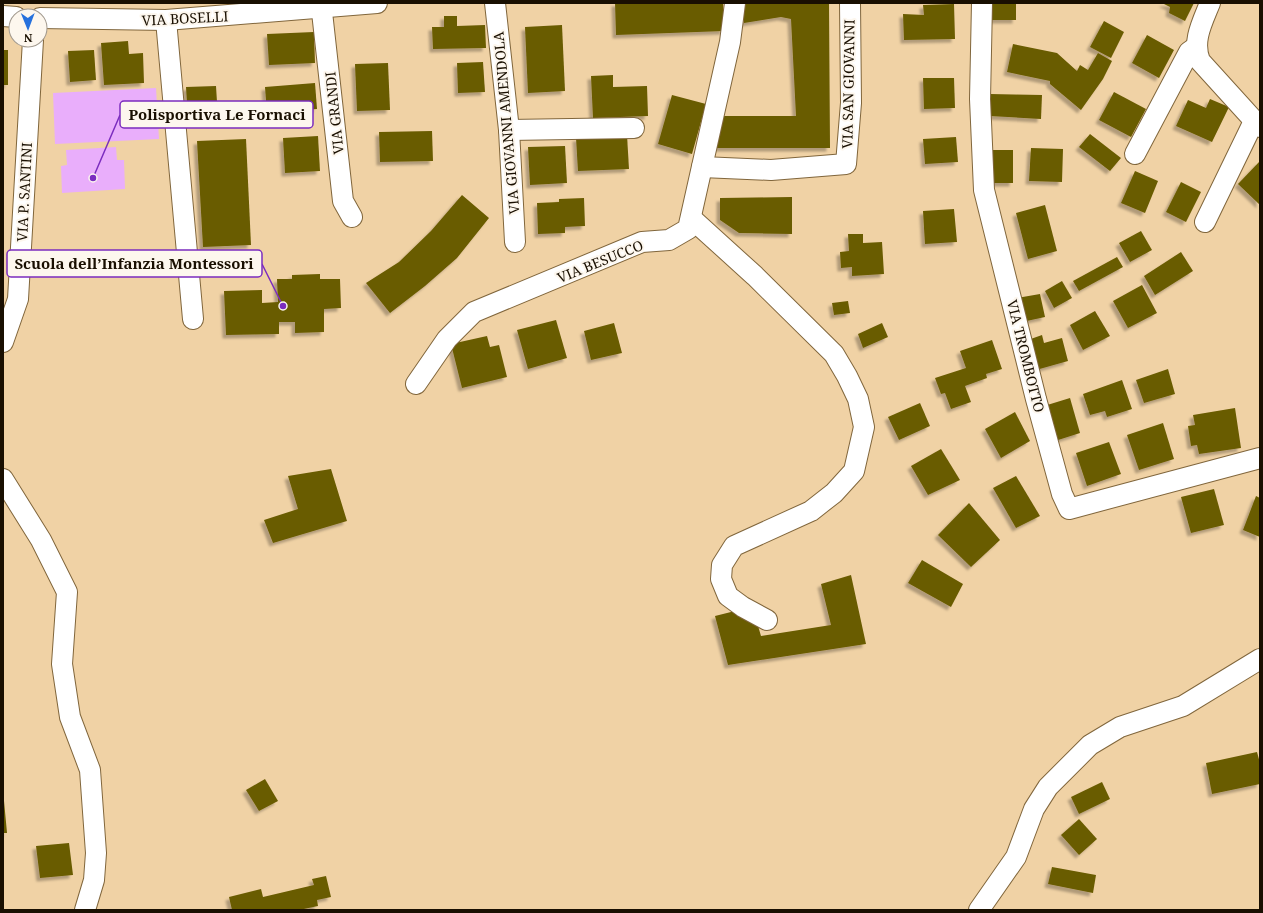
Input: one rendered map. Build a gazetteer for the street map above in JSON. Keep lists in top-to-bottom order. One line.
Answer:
{"streets":{"street":["VIA BOSELLI","VIA SAN GIOVANNI","VIA GRANDI","VIA GIOVANNI AMENDOLA","VIA P. SANTINI","VIA BESUCCO","VIA TROMBOTTO"]},"crossings":[["VIA BOSELLI","VIA GRANDI"],["VIA SAN GIOVANNI","VIA BESUCCO"]],"places":["Polisportiva Le Fornaci","Scuola dell’Infanzia Montessori"],"north":"bottom"}
